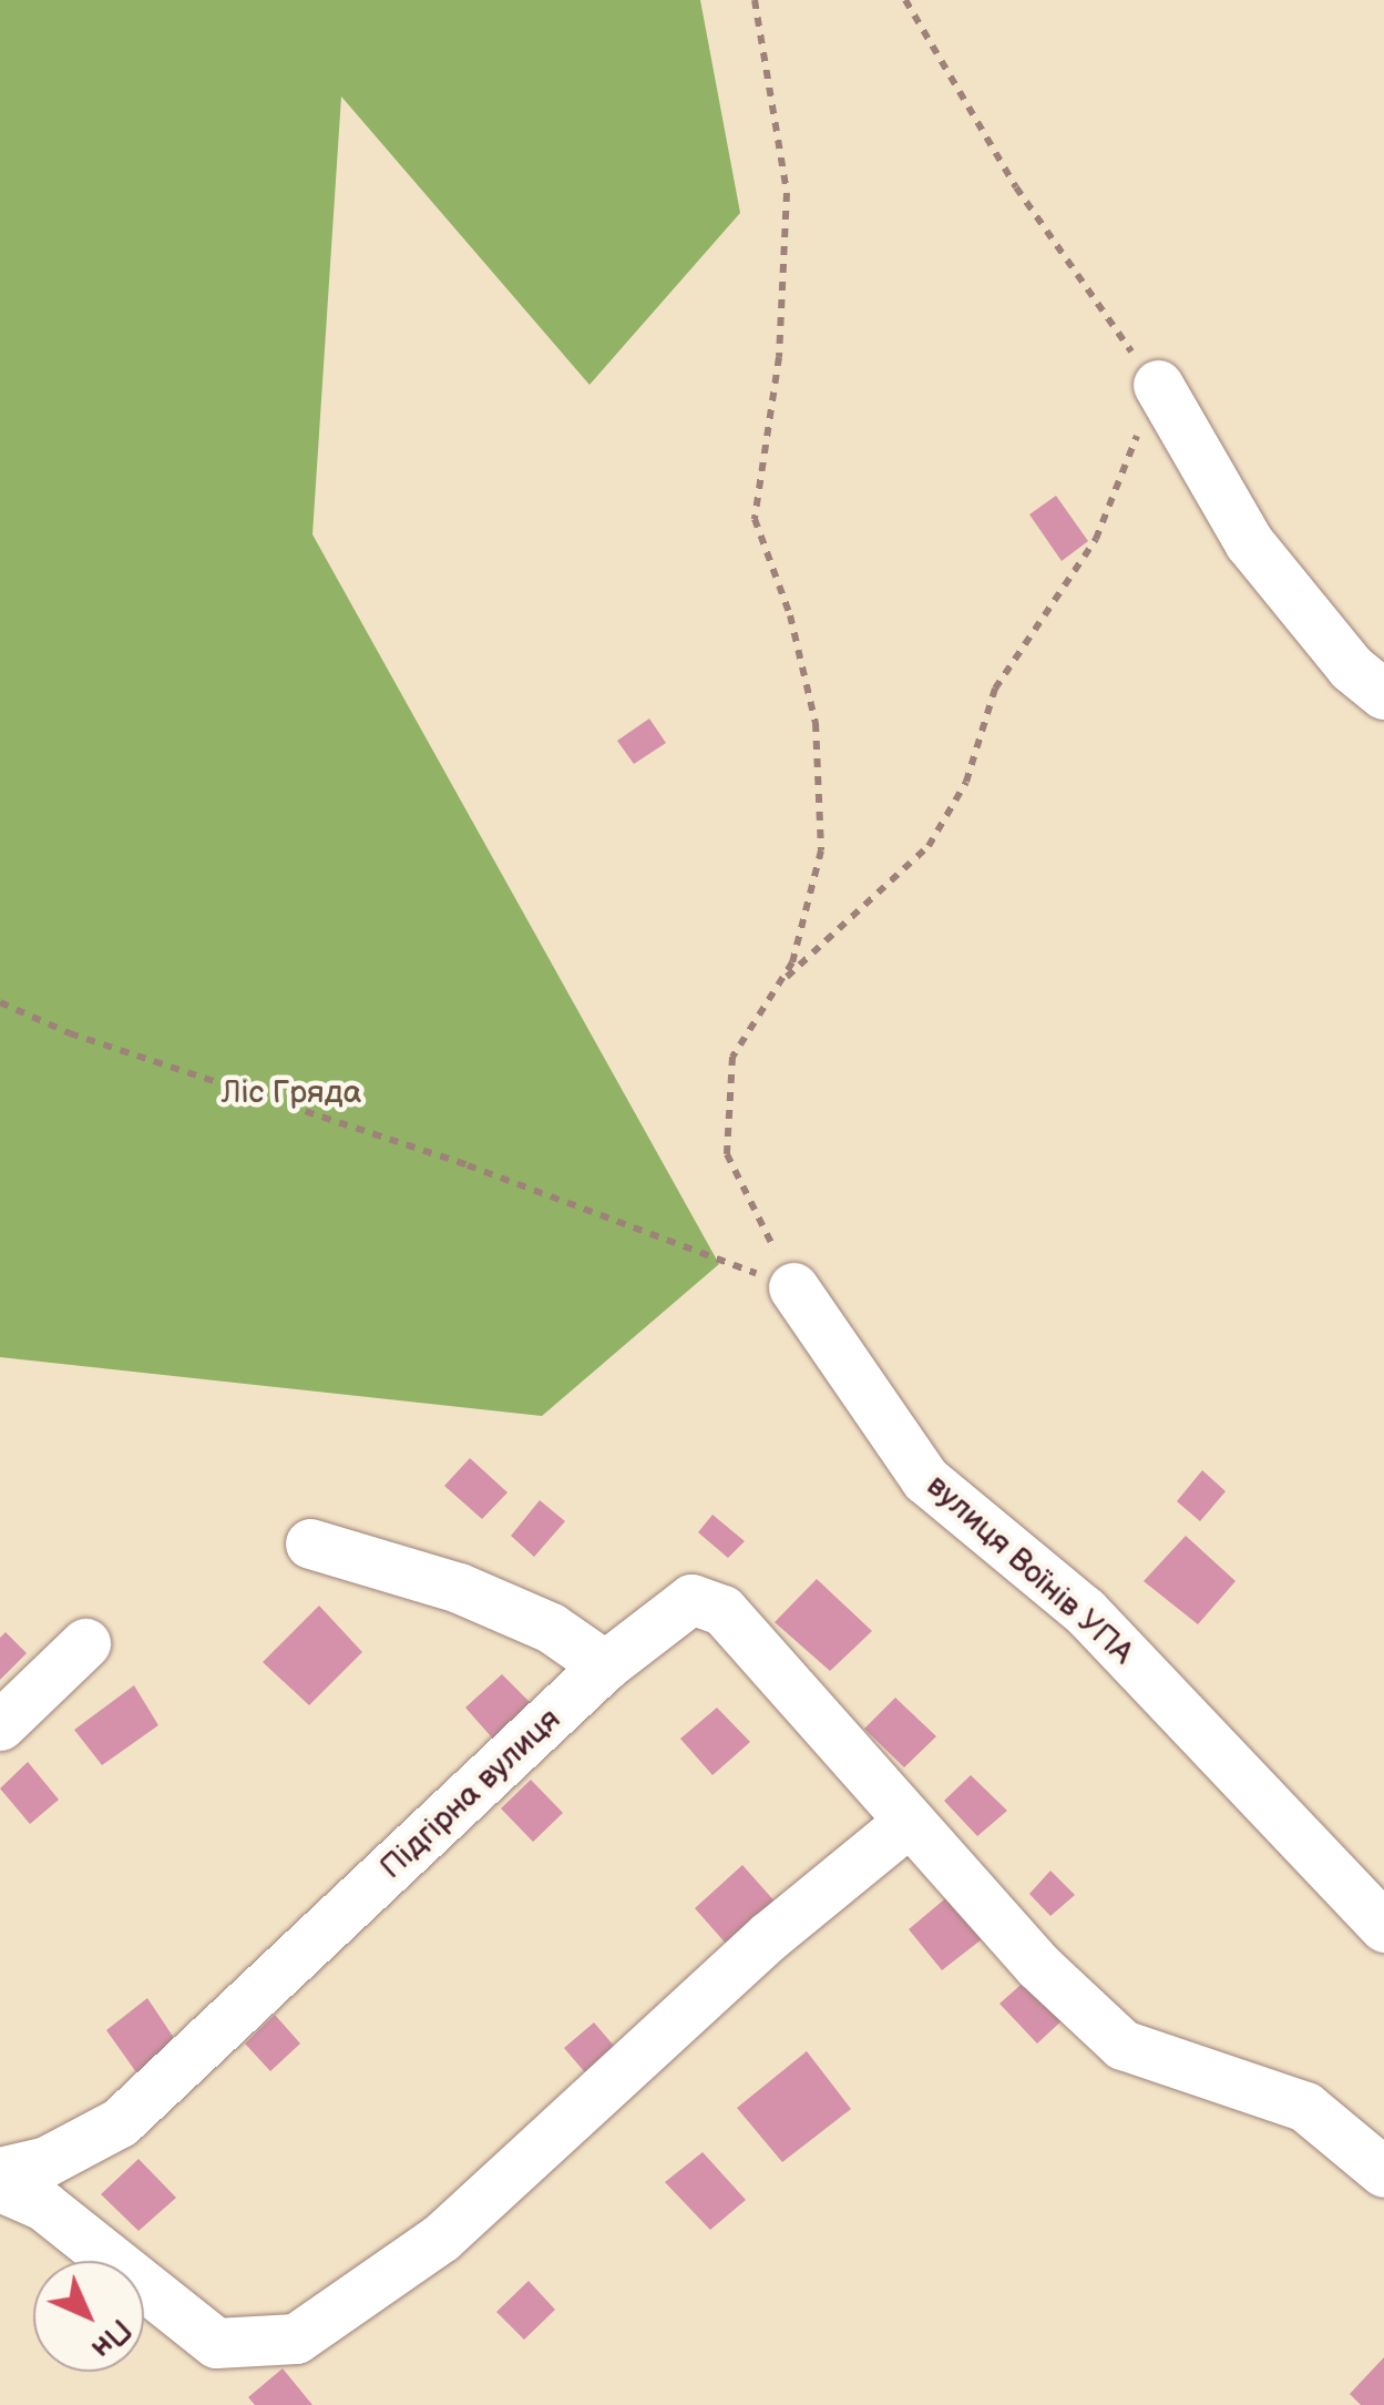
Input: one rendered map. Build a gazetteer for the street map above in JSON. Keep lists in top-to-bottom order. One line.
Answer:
{"streets":{"street":["вулиця Воїнів УПА","Підгірна вулиця"]},"parks":["Ліс Гряда"],"north":"bottom right"}
